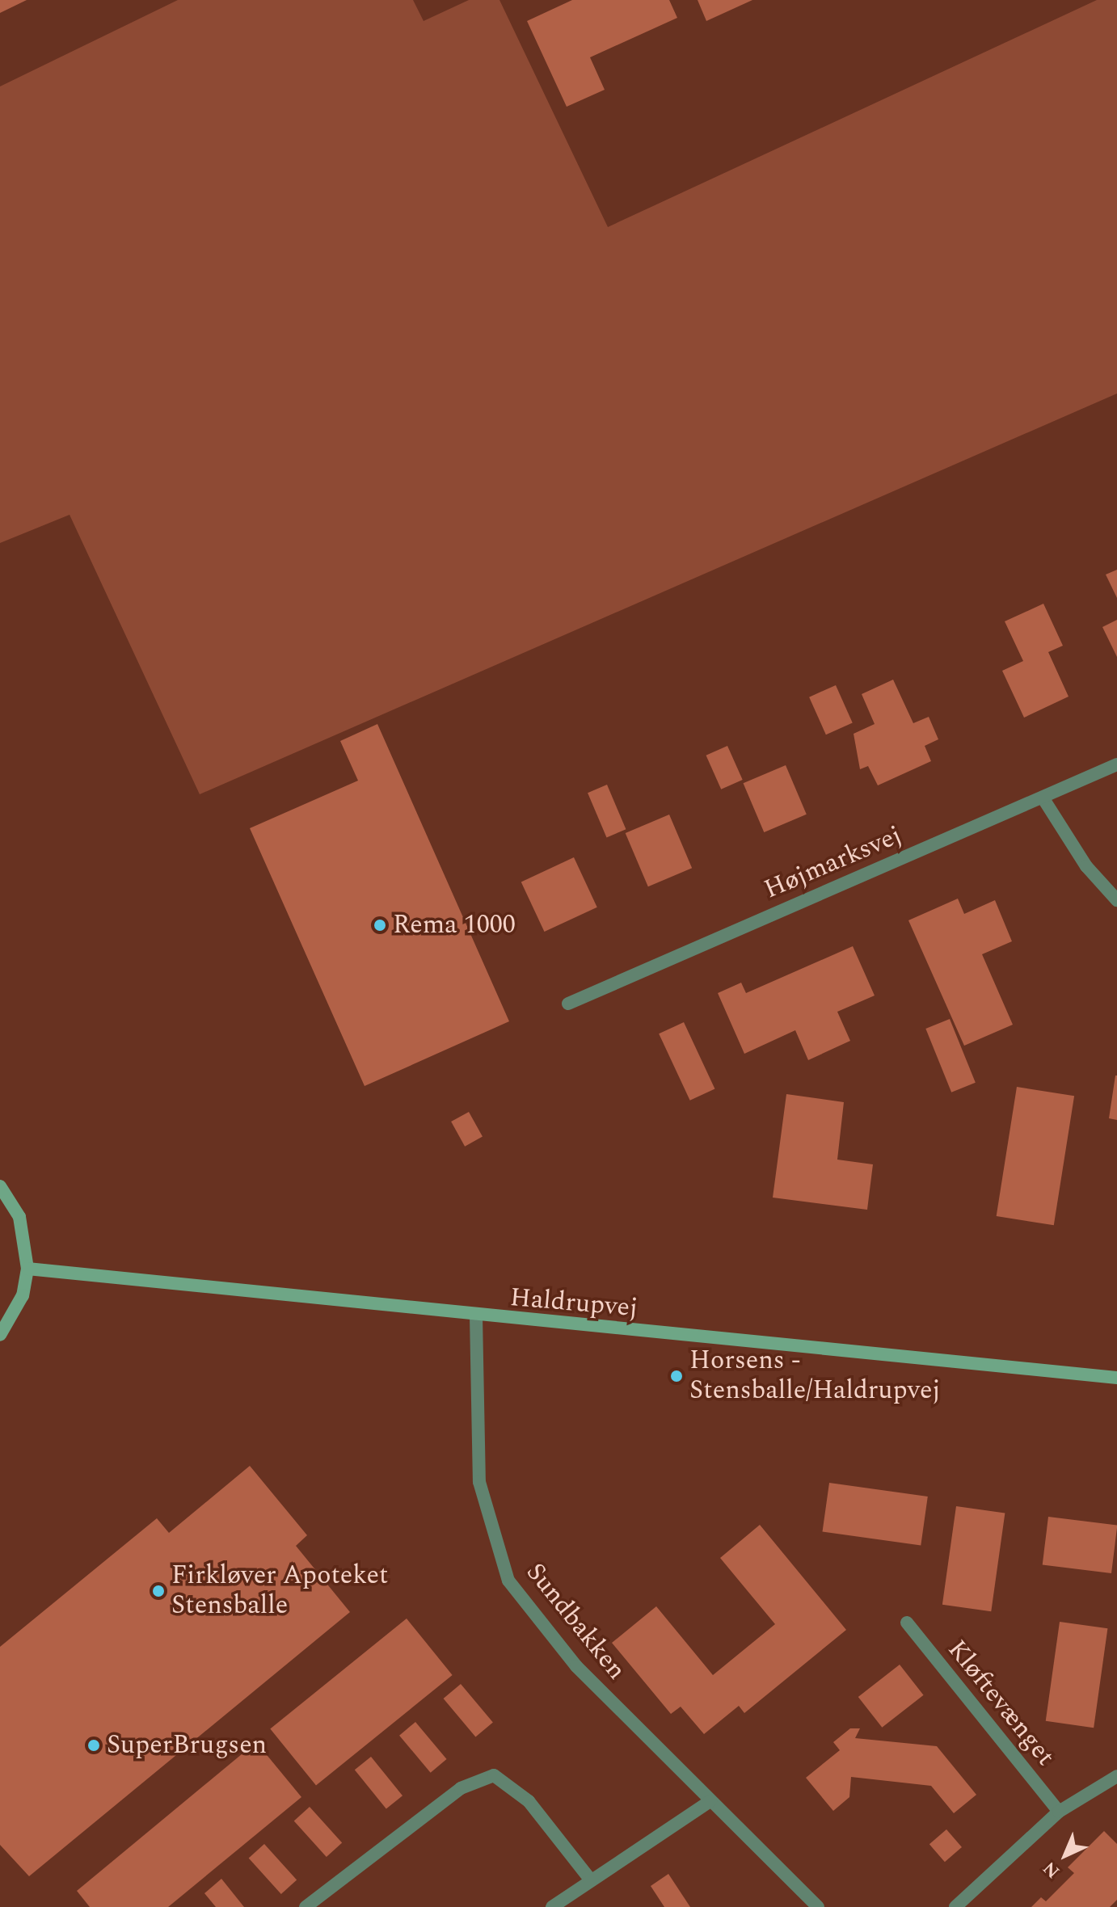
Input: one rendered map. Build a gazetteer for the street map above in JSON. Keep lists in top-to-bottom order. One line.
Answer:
{"streets":{"main road":["Haldrupvej"],"street":["Højmarksvej","Sundbakken","Kløftevænget"]},"crossings":[["Haldrupvej","Sundbakken"]],"places":["Rema 1000","Horsens - Stensballe/Haldrupvej","Firkløver Apoteket Stensballe","SuperBrugsen"],"north":"bottom left"}
